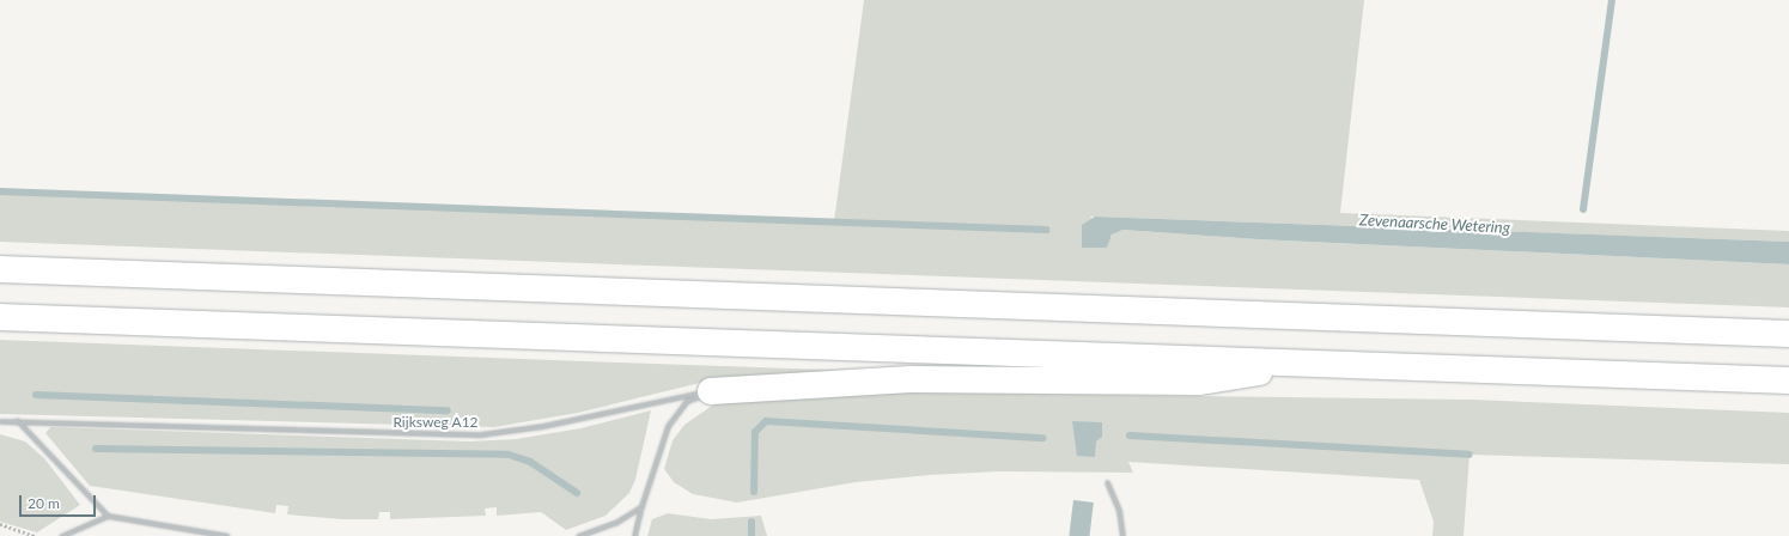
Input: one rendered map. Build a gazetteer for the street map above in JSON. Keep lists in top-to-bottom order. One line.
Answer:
{"streets":{"lane":["Rijksweg A12"]},"water":["Zevenaarsche Wetering"],"scale_bar":"20 m"}
